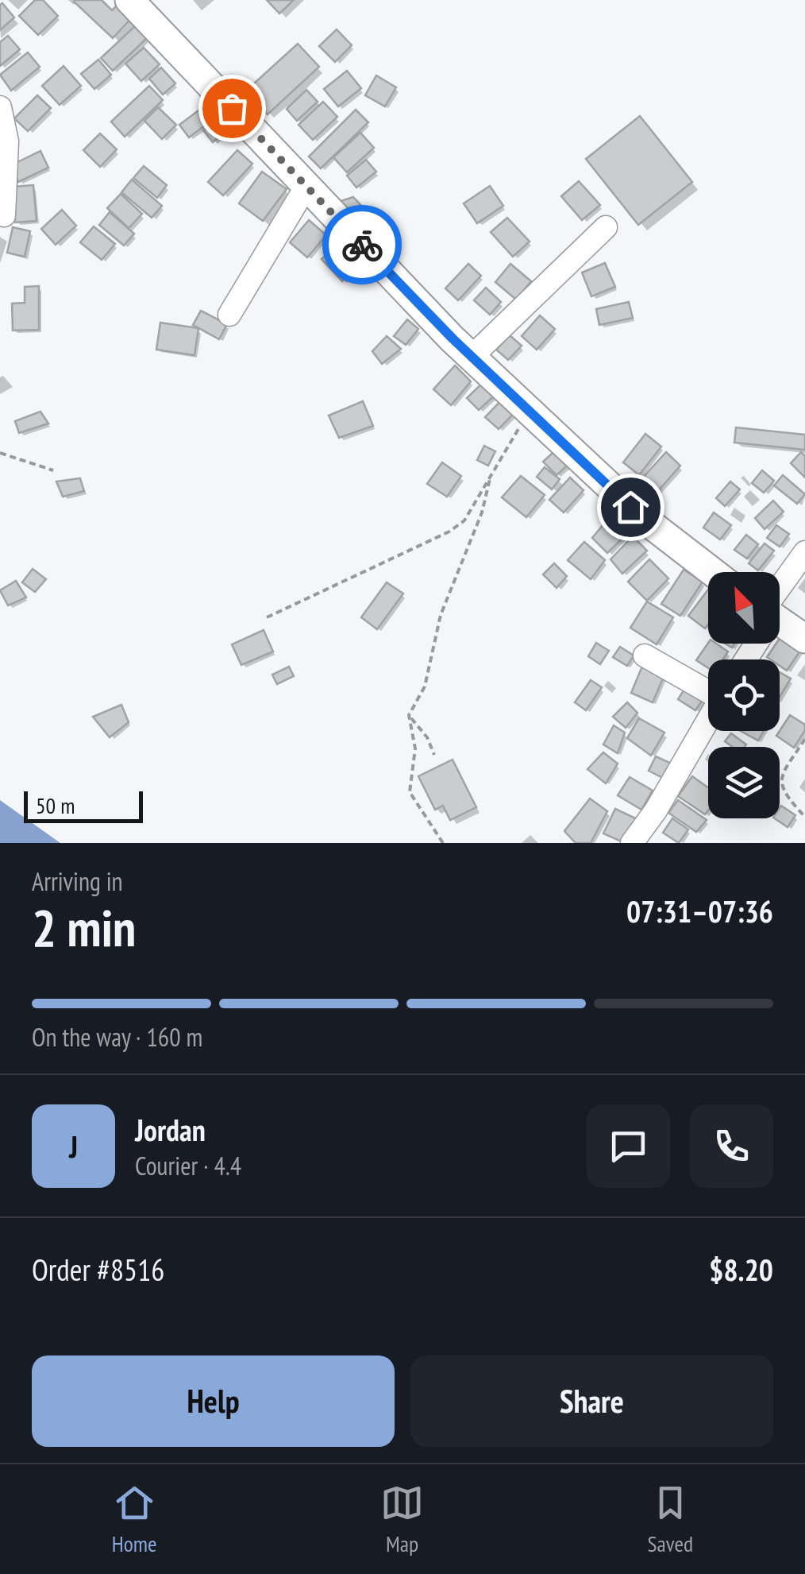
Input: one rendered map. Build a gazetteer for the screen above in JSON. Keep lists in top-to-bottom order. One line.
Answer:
{"scale_bar":"50 m","north":"top left","page":{"scale":"50 m","heading":["2 min","Arriving in","07:31–07:36"],"panel":["Jordan","Courier · 4.4","Order #8516","$8.20"],"bar":"On the way · 160 m","round":"J","buttons":["Help","Share"],"tabs":["Home","Map","Saved"]}}
